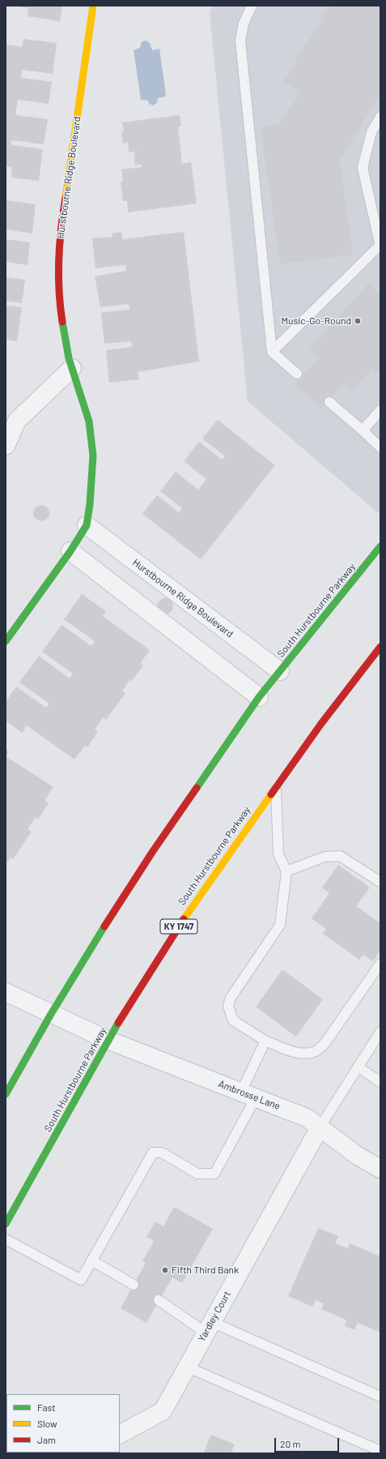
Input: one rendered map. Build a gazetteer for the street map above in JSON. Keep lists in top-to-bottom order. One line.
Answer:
{"streets":{"main road":["Hurstbourne Ridge Boulevard","South Hurstbourne Parkway","KY 1747"],"street":["Ambrosse Lane","Yardley Court"]},"crossings":[["Hurstbourne Ridge Boulevard","South Hurstbourne Parkway"],["South Hurstbourne Parkway","Ambrosse Lane"],["Ambrosse Lane","Yardley Court"]],"places":["Music-Go-Round","Fifth Third Bank"],"legend":["Fast","Slow","Jam"],"scale_bar":"20 m"}
